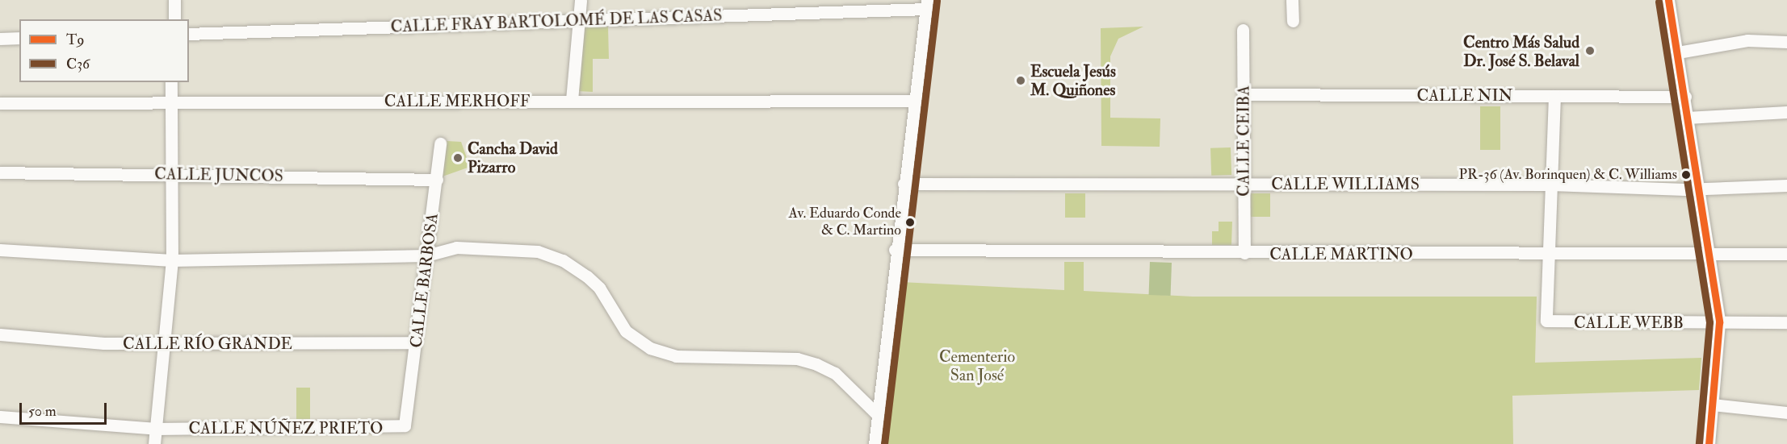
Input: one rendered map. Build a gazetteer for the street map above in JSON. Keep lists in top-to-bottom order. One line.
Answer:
{"streets":{"street":["CALLE FRAY BARTOLOMÉ DE LAS CASAS","CALLE NIN","CALLE MERHOFF","CALLE CEIBA","CALLE JUNCOS","CALLE WILLIAMS","CALLE MARTINO","CALLE BARBOSA","CALLE WEBB","CALLE RÍO GRANDE","CALLE NÚÑEZ PRIETO"]},"crossings":[["CALLE NIN","CALLE CEIBA"],["CALLE CEIBA","CALLE WILLIAMS"],["CALLE CEIBA","CALLE MARTINO"],["CALLE JUNCOS","CALLE BARBOSA"],["CALLE MARTINO","CALLE WEBB"],["CALLE BARBOSA","CALLE RÍO GRANDE"],["CALLE BARBOSA","CALLE NÚÑEZ PRIETO"]],"parks":["Cementerio San José"],"places":["Centro Más Salud Dr. José S. Belaval","Escuela Jesús M. Quiñones","Cancha David Pizarro","PR-36 (Av. Borinquen) & C. Williams","Av. Eduardo Conde & C. Martino"],"lines":["transit line T9","transit line C36"],"legend":["T9","C36"],"scale_bar":"50 m"}
